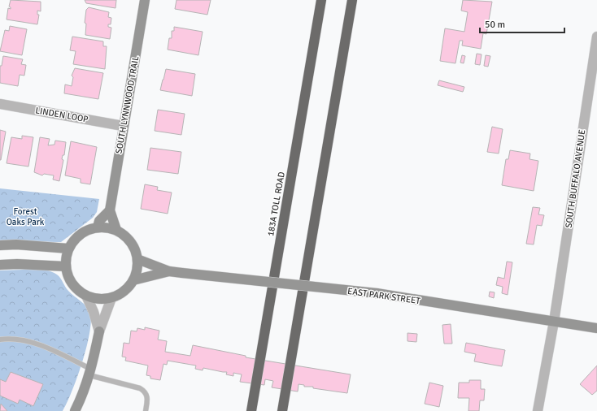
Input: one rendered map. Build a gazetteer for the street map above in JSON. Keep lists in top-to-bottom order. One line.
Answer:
{"streets":{"highway":["183A TOLL ROAD"],"street":["SOUTH LYNNWOOD TRAIL","LINDEN LOOP","SOUTH BUFFALO AVENUE","EAST PARK STREET"]},"crossings":[["SOUTH LYNNWOOD TRAIL","LINDEN LOOP"],["SOUTH LYNNWOOD TRAIL","EAST PARK STREET"],["SOUTH BUFFALO AVENUE","EAST PARK STREET"]],"parks":["Forest Oaks Park"],"scale_bar":"50 m"}
